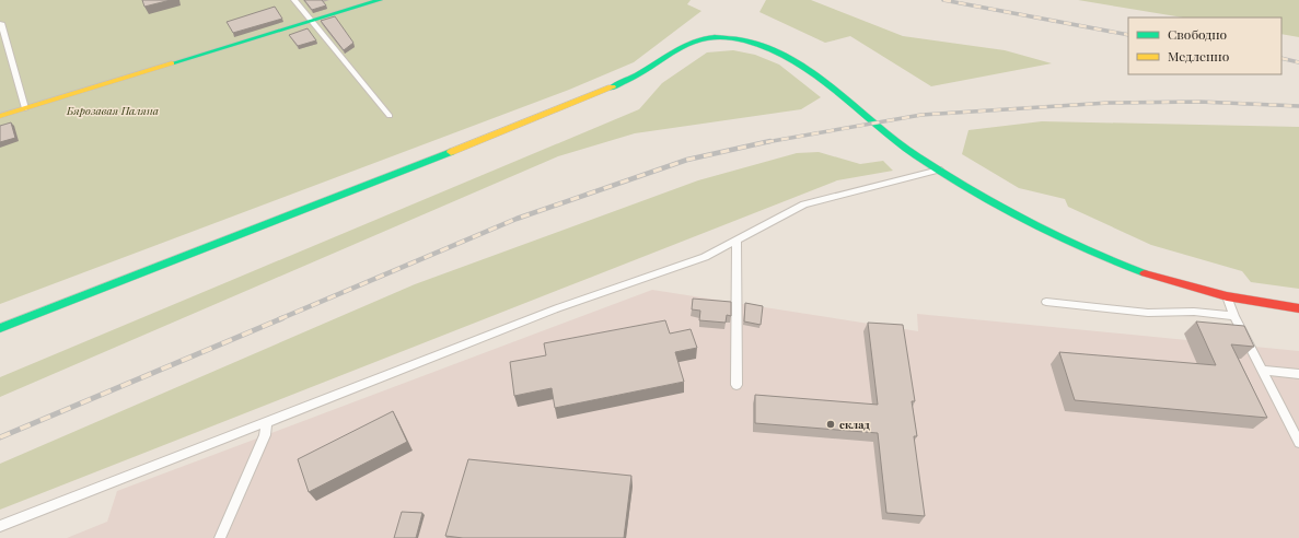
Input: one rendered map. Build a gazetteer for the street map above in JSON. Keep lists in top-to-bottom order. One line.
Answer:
{"parks":["Бярозавая Паляна"],"places":["склад"],"legend":["Свободно","Медленно"]}
